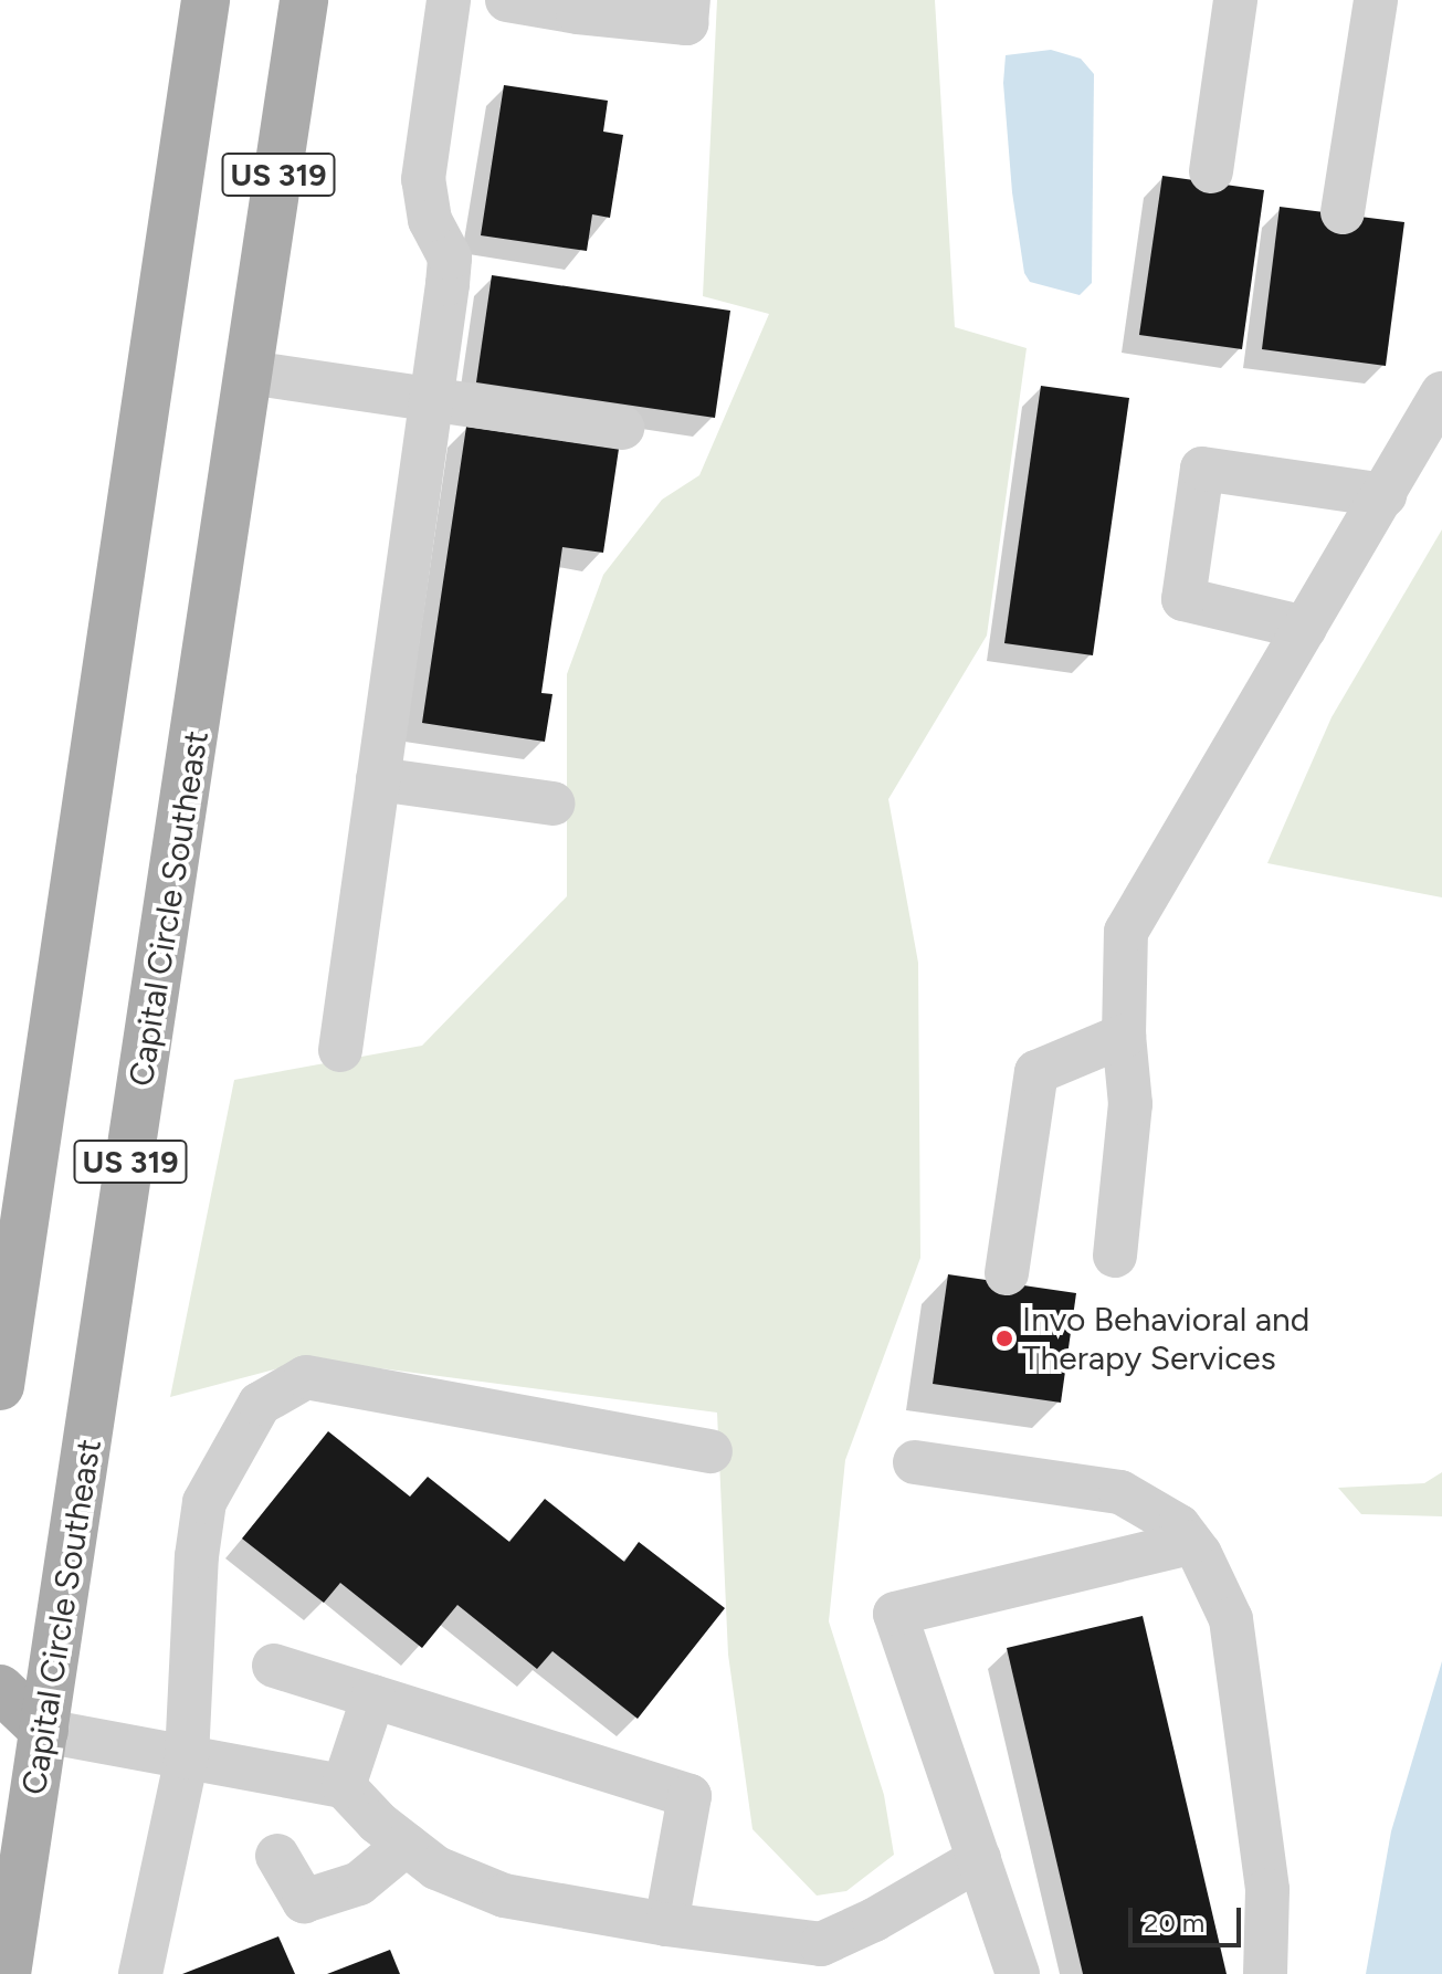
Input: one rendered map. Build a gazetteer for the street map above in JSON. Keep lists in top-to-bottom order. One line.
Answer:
{"streets":{"main road":["US 319","Capital Circle Southeast"]},"places":["Invo Behavioral and Therapy Services"],"scale_bar":"20 m"}
